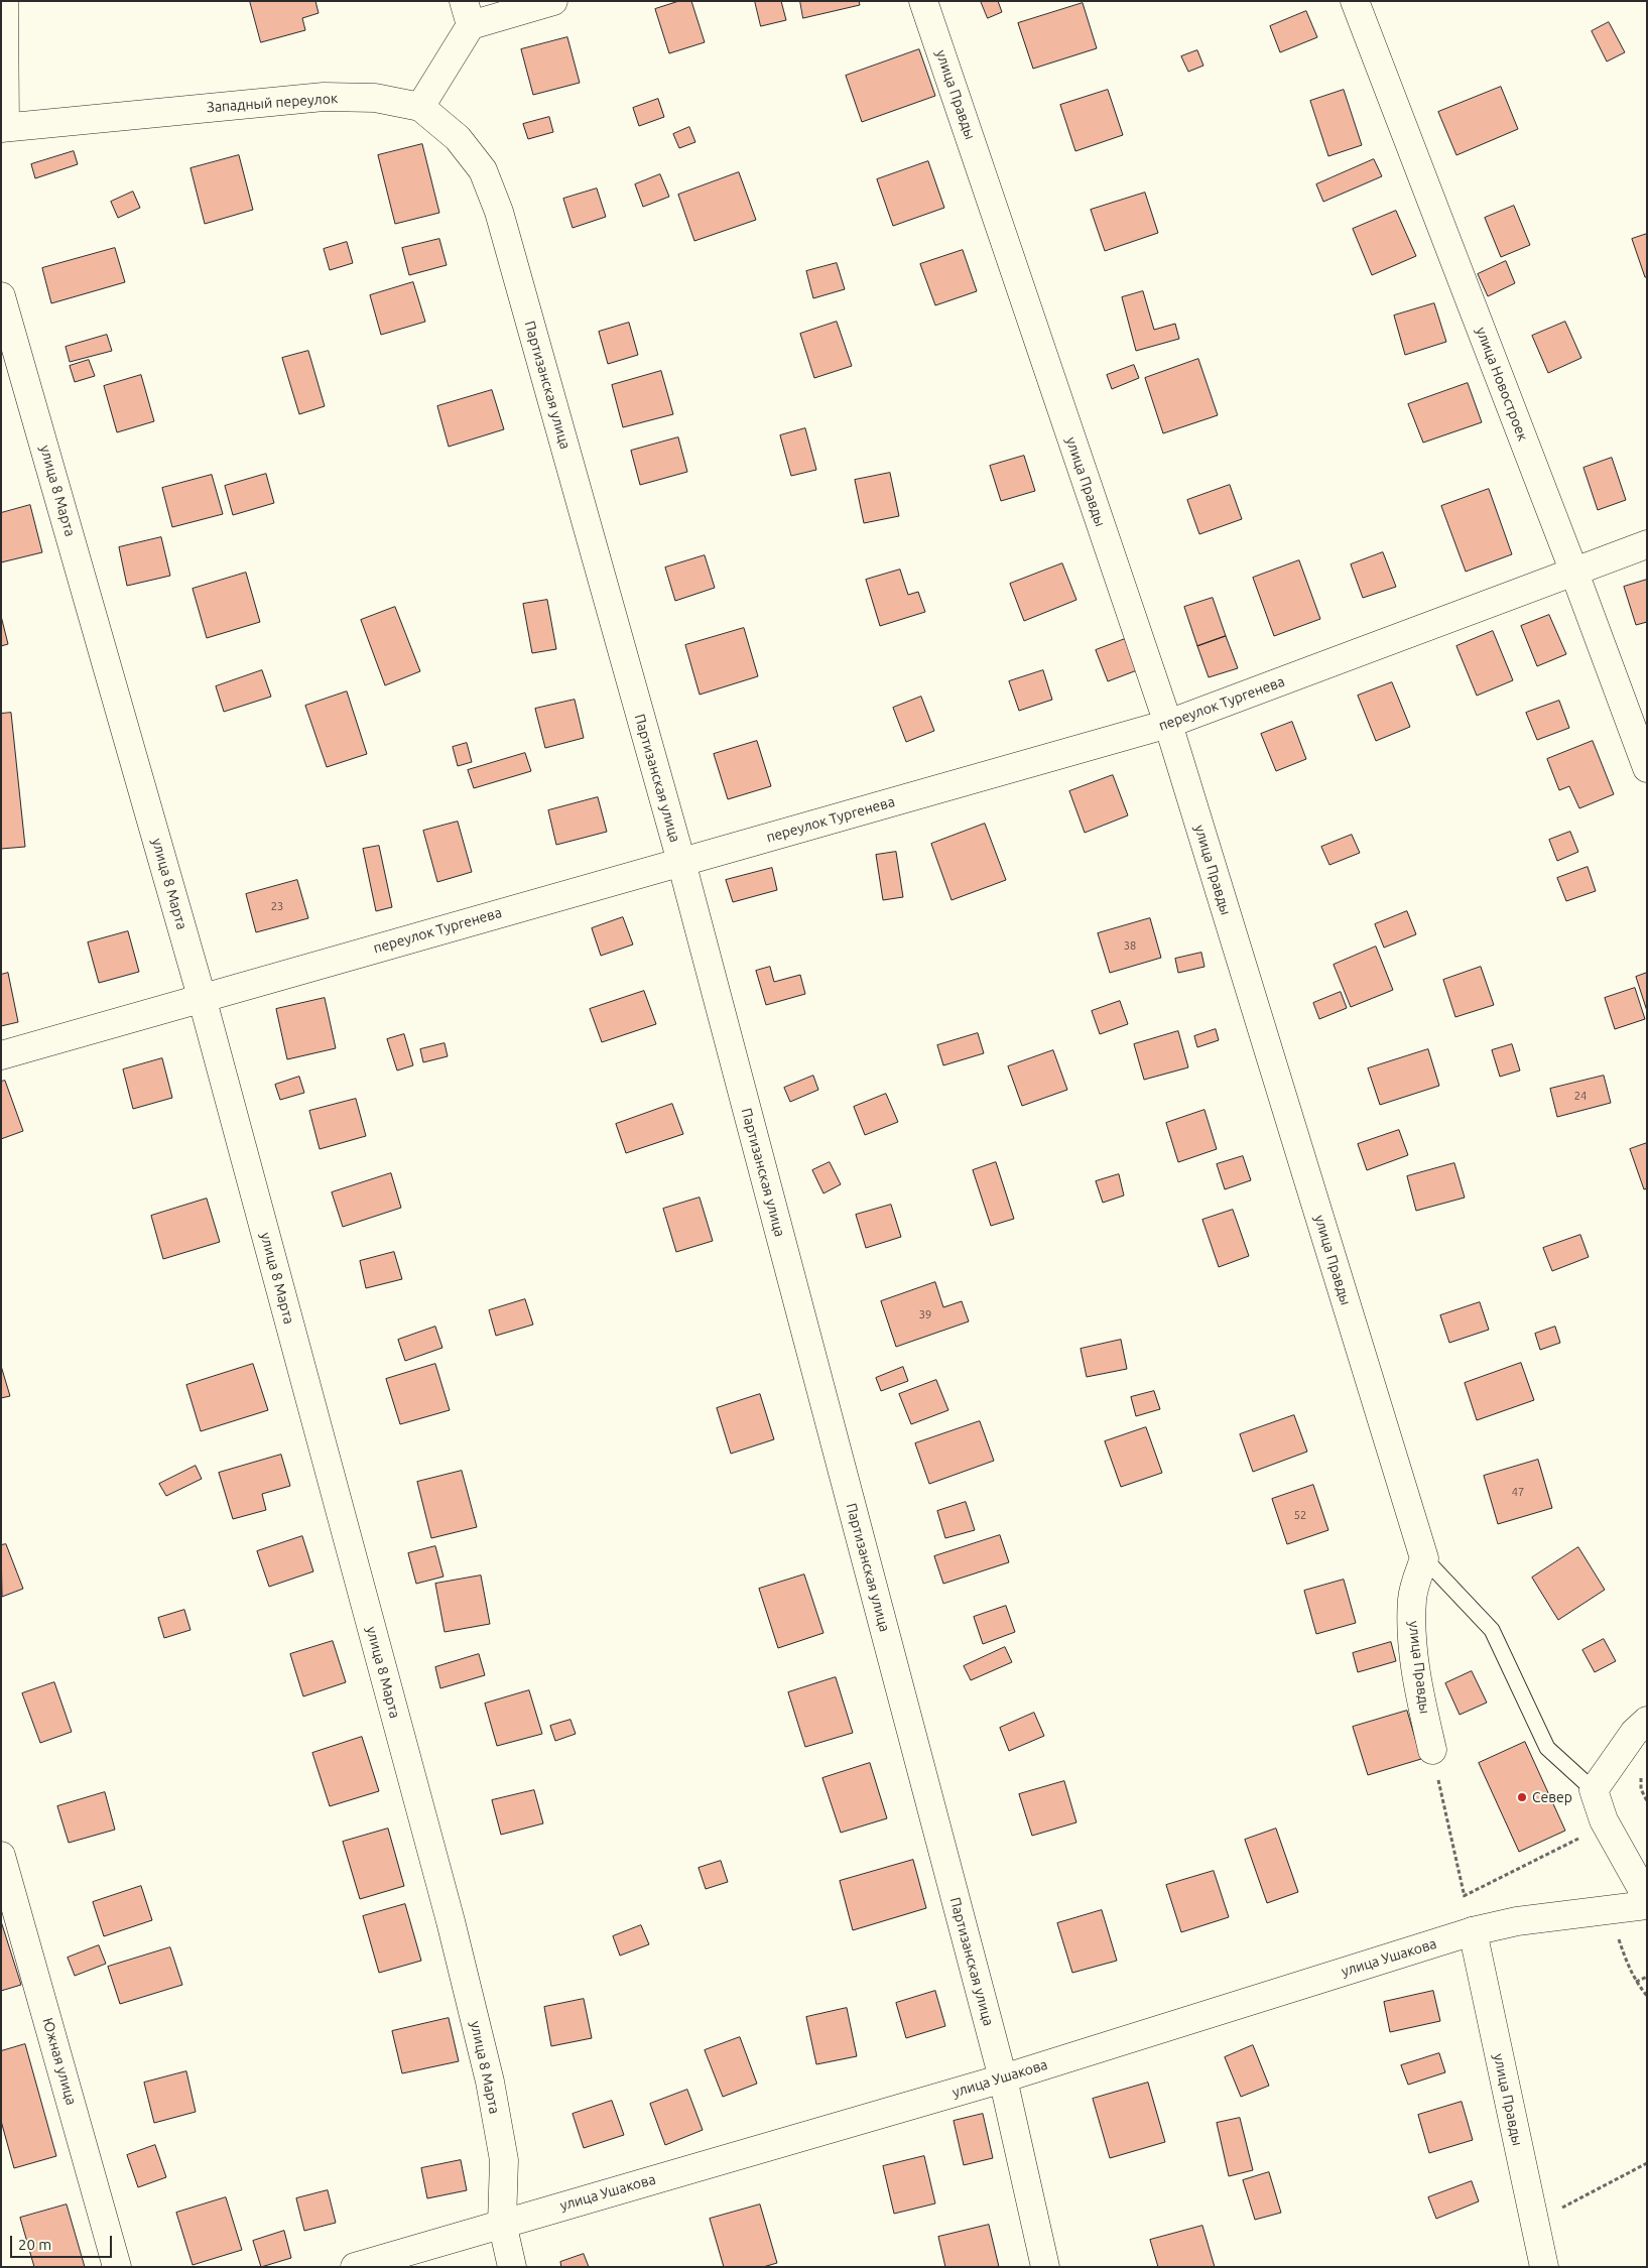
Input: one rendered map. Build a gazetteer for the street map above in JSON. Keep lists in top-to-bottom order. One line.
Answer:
{"streets":{"street":["улица Правды","Западный переулок","улица Новостроек","Партизанская улица","улица 8 Марта","переулок Тургенева","улица Ушакова","Южная улица"]},"crossings":[["улица Правды","переулок Тургенева"],["улица Правды","улица Ушакова"],["Западный переулок","Партизанская улица"],["улица Новостроек","переулок Тургенева"],["Партизанская улица","переулок Тургенева"],["Партизанская улица","улица Ушакова"],["улица 8 Марта","переулок Тургенева"],["улица 8 Марта","улица Ушакова"]],"places":["Север"],"house_numbers":["23","38","24","39","47","52"],"scale_bar":"20 m"}
